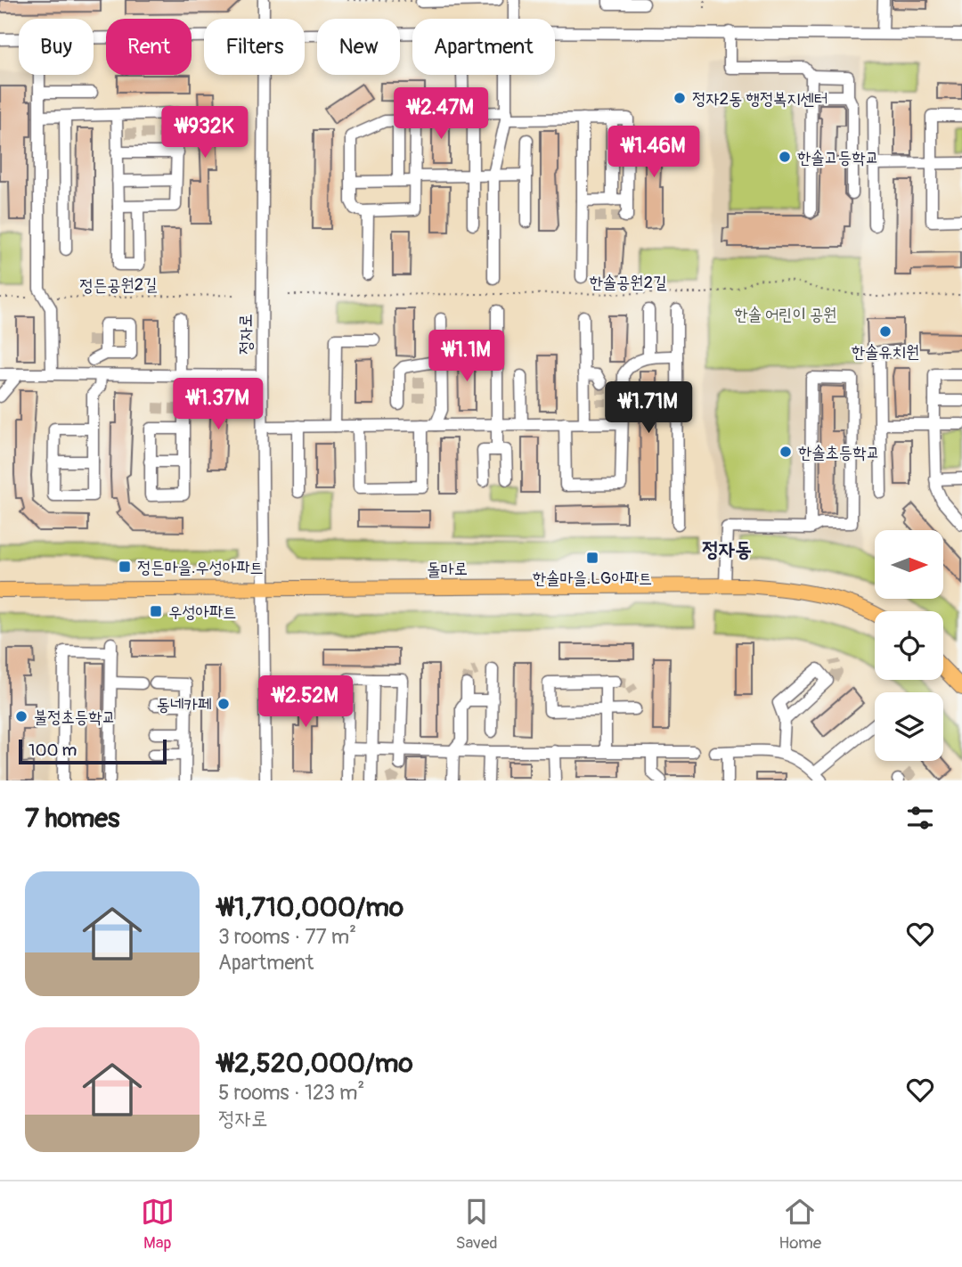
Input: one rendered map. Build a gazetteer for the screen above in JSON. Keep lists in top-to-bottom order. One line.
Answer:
{"streets":{"main road":["돌마로"],"street":["정자로"],"path":["한솔공원2길","정든공원2길"]},"crossings":[["정자로","돌마로"]],"districts":["정자동"],"parks":["한솔 어린이 공원"],"places":{"other":["정자2동 행정복지센터","한솔고등학교","한솔유치원","한솔초등학교","동네카페","불정초등학교"],"transit":["한솔마을.LG아파트","정든마을.우성아파트","우성아파트"]},"scale_bar":"100 m","north":"right","page":{"chip":["Buy","Rent","Filters","New","Apartment"],"price":["₩2.47M","₩932K","₩1.46M","₩1.1M","₩1.37M","₩1.71M","₩2.52M"],"scale":"100 m","heading":"7 homes","list":[{"name":"₩1,710,000/mo","note":"3 rooms · 77 m² · Apartment"},{"name":"₩2,520,000/mo","note":"5 rooms · 123 m² · 정자로"}],"tabs":["Map","Saved","Home"]}}
